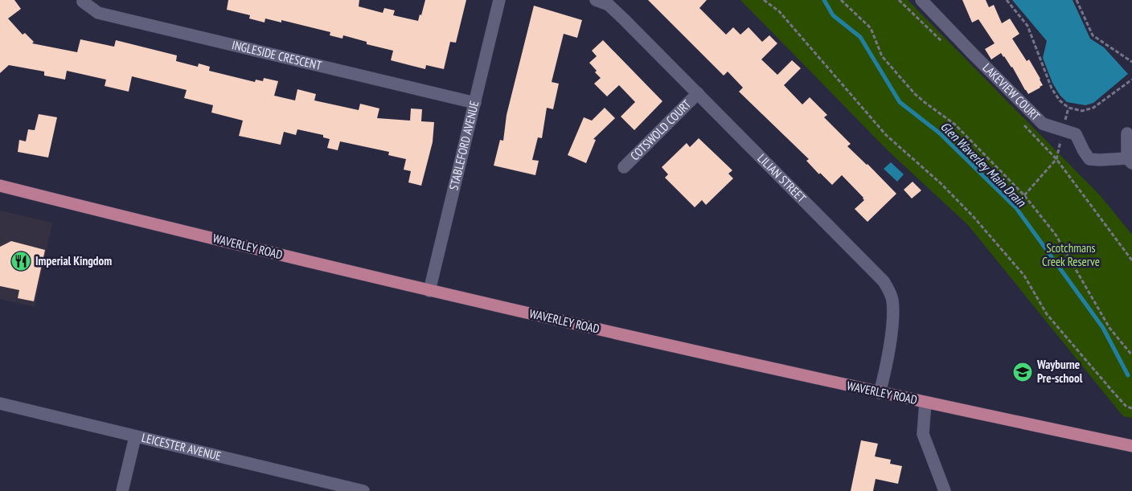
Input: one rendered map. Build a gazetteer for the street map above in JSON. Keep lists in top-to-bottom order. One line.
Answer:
{"streets":{"main road":["WAVERLEY ROAD"],"street":["INGLESIDE CRESCENT","LAKEVIEW COURT","COTSWOLD COURT","STABLEFORD AVENUE","LILIAN STREET","LEICESTER AVENUE"]},"crossings":[["INGLESIDE CRESCENT","STABLEFORD AVENUE"],["COTSWOLD COURT","LILIAN STREET"],["STABLEFORD AVENUE","WAVERLEY ROAD"],["LILIAN STREET","WAVERLEY ROAD"]],"water":["Glen Waverley Main Drain"],"parks":["Scotchmans Creek Reserve"],"places":{"restaurant":["Imperial Kingdom"],"school or university":["Wayburne Pre-school"]}}
